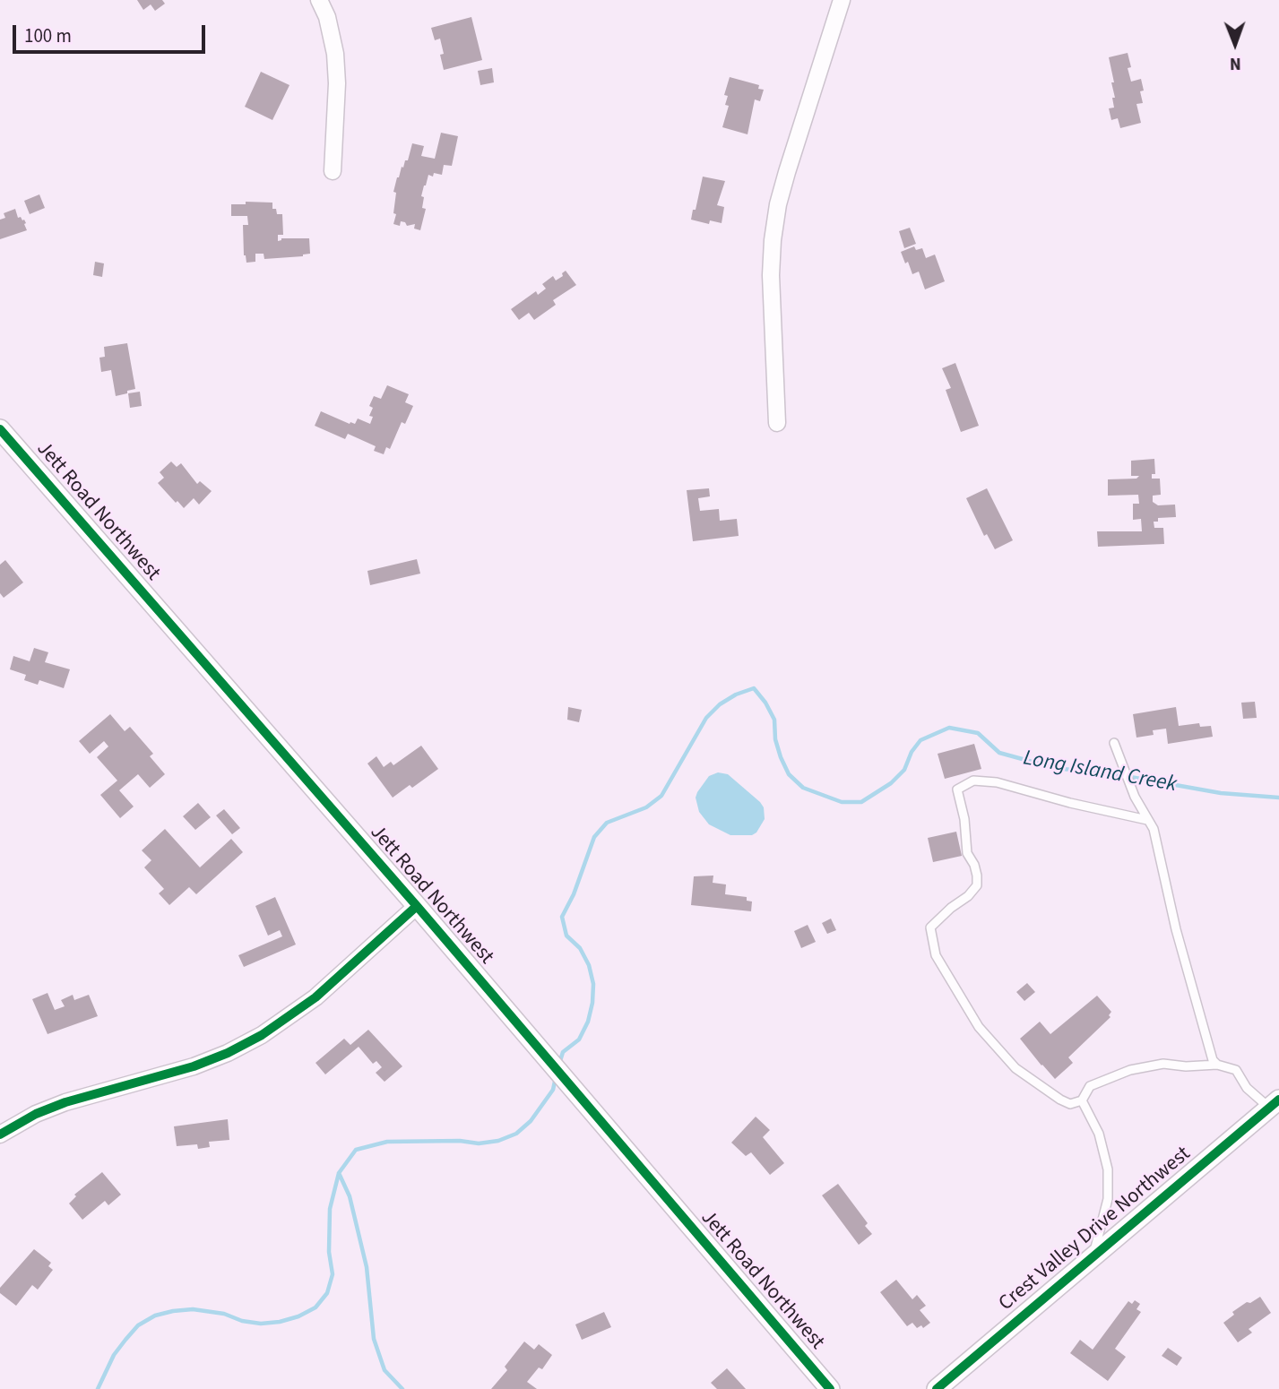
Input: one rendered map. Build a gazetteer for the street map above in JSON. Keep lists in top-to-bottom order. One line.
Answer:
{"streets":{"street":["Jett Road Northwest","Crest Valley Drive Northwest"]},"water":["Long Island Creek"],"scale_bar":"100 m","north":"bottom"}
